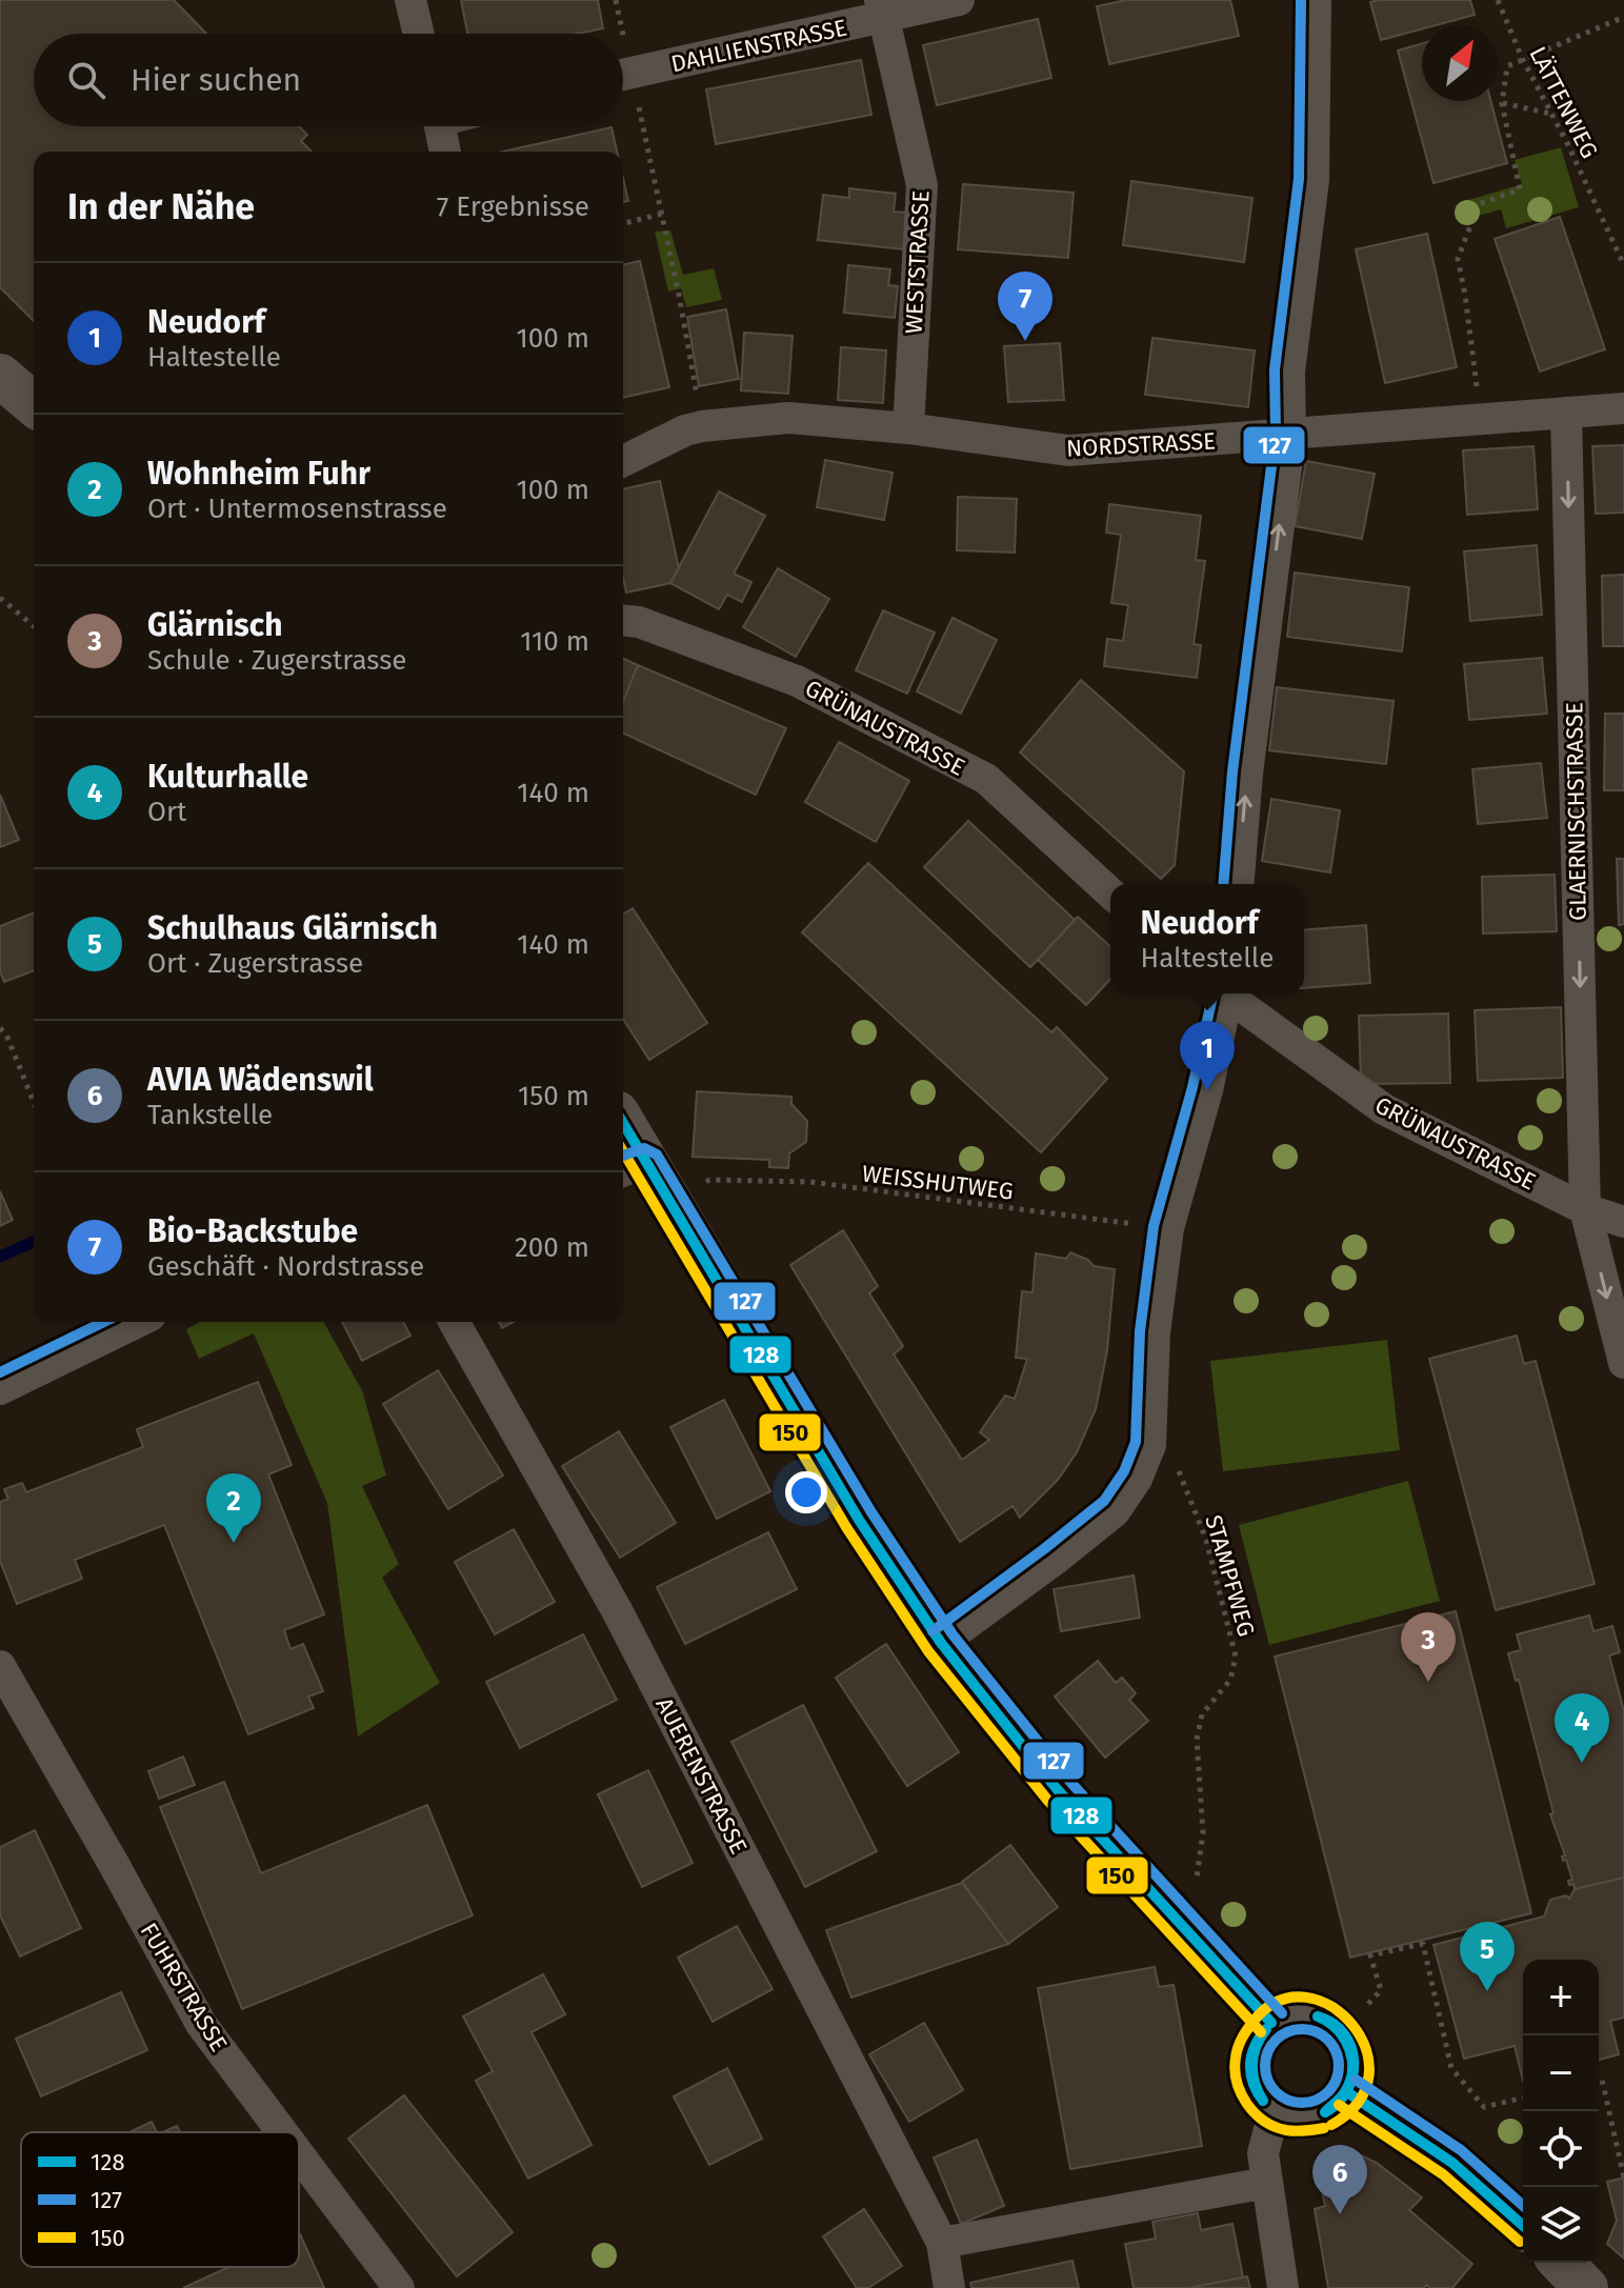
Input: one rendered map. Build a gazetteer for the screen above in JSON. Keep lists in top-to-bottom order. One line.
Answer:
{"streets":{"street":["DAHLIENSTRASSE","WESTSTRASSE","NORDSTRASSE","GRÜNAUSTRASSE","GLAERNISCHSTRASSE","AUERENSTRASSE","FUHRSTRASSE"],"path":["LÄTTENWEG","WEISSHUTWEG","STAMPFWEG"]},"crossings":[["DAHLIENSTRASSE","WESTSTRASSE"],["WESTSTRASSE","NORDSTRASSE"],["NORDSTRASSE","GLAERNISCHSTRASSE"],["GRÜNAUSTRASSE","GLAERNISCHSTRASSE"]],"one_way":["GLAERNISCHSTRASSE"],"lines":["transit line 127","transit line 128","transit line 150"],"legend":["128","127","150"],"north":"top right","page":{"search":"Hier suchen","heading":["In der Nähe","7 Ergebnisse"],"list":[{"mark":"1","name":"Neudorf","note":"Haltestelle","value":"100 m"},{"mark":"2","name":"Wohnheim Fuhr","note":"Ort · Untermosenstrasse","value":"100 m"},{"mark":"3","name":"Glärnisch","note":"Schule · Zugerstrasse","value":"110 m"},{"mark":"4","name":"Kulturhalle","note":"Ort","value":"140 m"},{"mark":"5","name":"Schulhaus Glärnisch","note":"Ort · Zugerstrasse","value":"140 m"},{"mark":"6","name":"AVIA Wädenswil","note":"Tankstelle","value":"150 m"},{"mark":"7","name":"Bio-Backstube","note":"Geschäft · Nordstrasse","value":"200 m"}],"pins":["7","1","2","3","4","5","6"],"popup":["Neudorf","Haltestelle"],"map_buttons":["+","−"]}}
